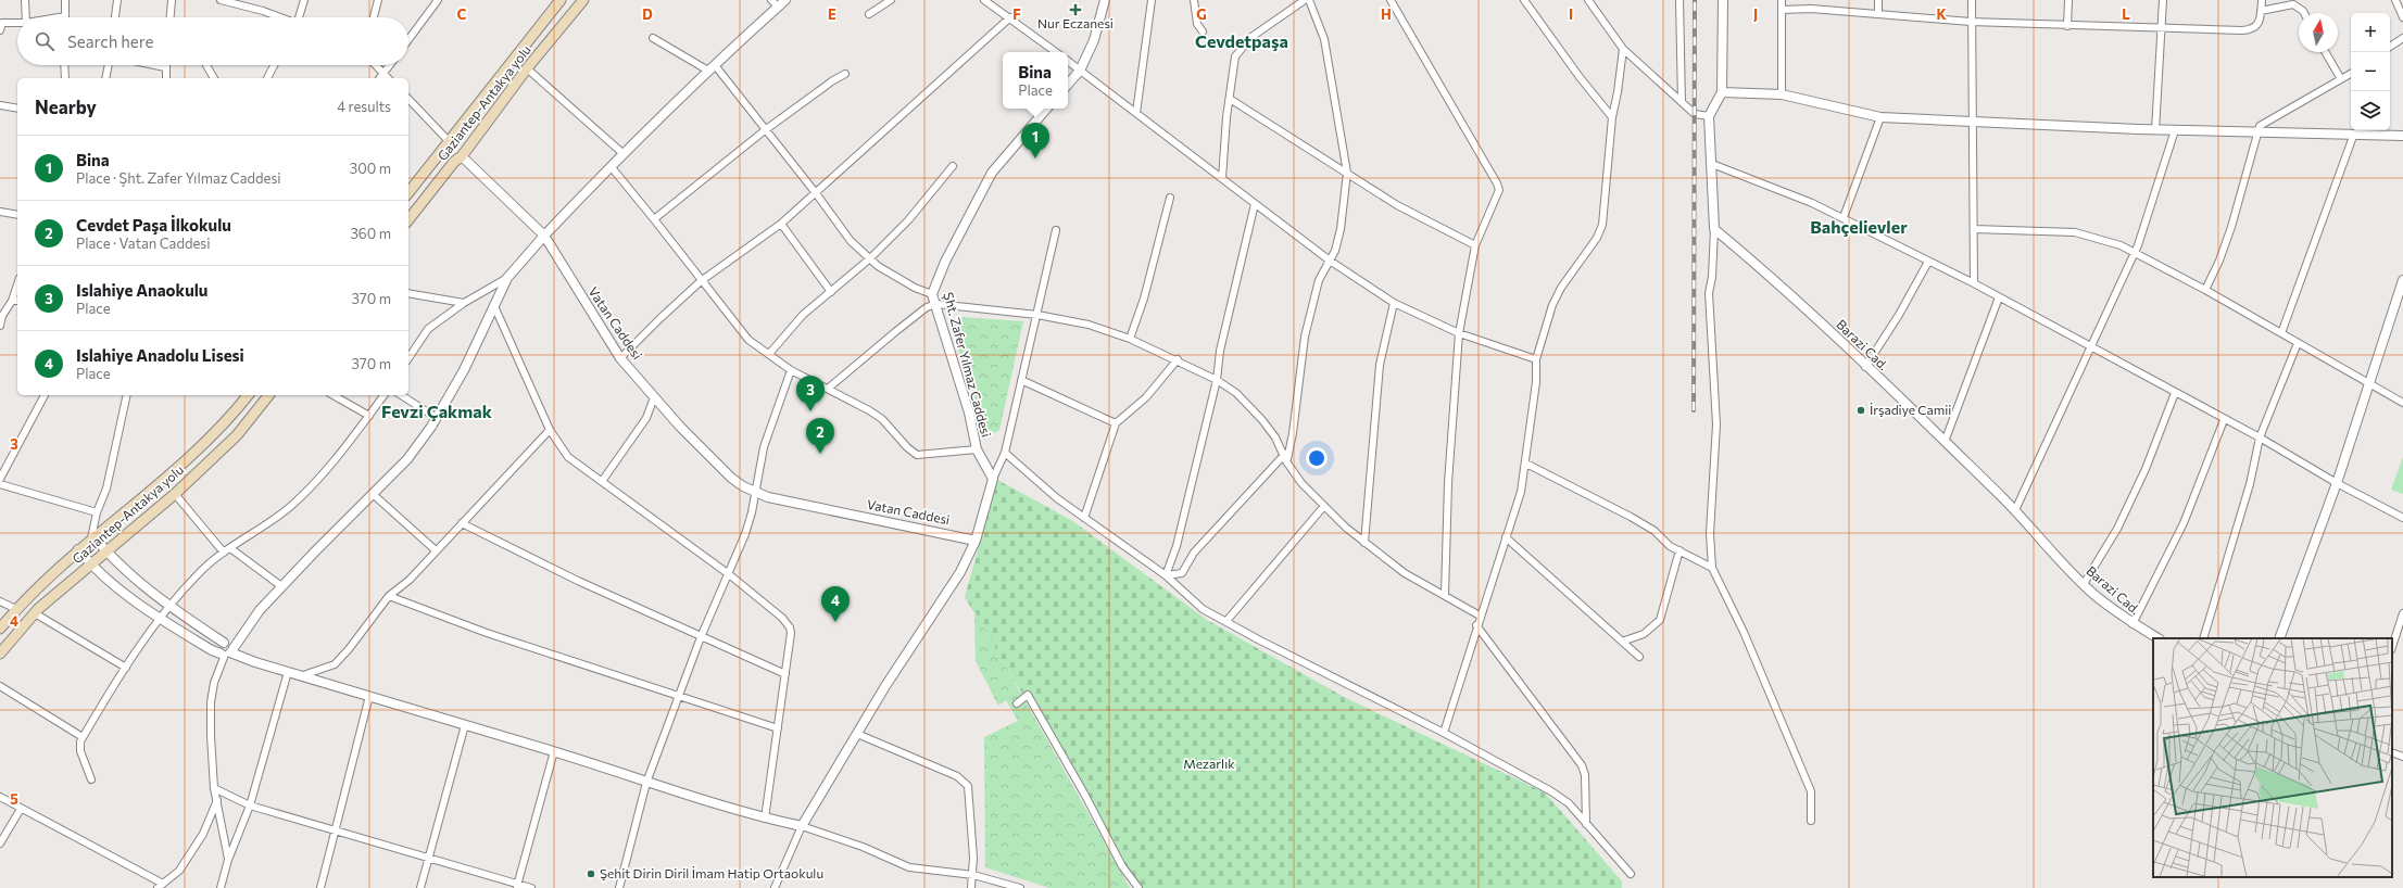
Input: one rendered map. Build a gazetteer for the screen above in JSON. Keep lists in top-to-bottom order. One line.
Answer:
{"streets":{"main road":["Gaziantep-Antakya yolu"],"street":["Vatan Caddesi","Barazi Cad.","Şht. Zafer Yılmaz Caddesi"]},"crossings":[["Gaziantep-Antakya yolu","Vatan Caddesi"]],"districts":["Cevdetpaşa","Bahçelievler","Fevzi Çakmak"],"parks":["Mezarlık"],"places":{"health":["Nur Eczanesi"],"other":["İrşadiye Camii","Şehit Dirin Diril İmam Hatip Ortaokulu"]},"north":"top","page":{"map_buttons":["+","−"],"search":"Search here","popup":["Bina","Place"],"heading":["Nearby","4 results"],"pins":["1","3","2","4"],"list":[{"mark":"1","name":"Bina","note":"Place · Şht. Zafer Yılmaz Caddesi","value":"300 m"},{"mark":"2","name":"Cevdet Paşa İlkokulu","note":"Place · Vatan Caddesi","value":"360 m"},{"mark":"3","name":"Islahiye Anaokulu","note":"Place","value":"370 m"},{"mark":"4","name":"Islahiye Anadolu Lisesi","note":"Place","value":"370 m"}]},"grid":{"columns":["C","D","E","F","G","H","I","J","K","L"],"rows":["3","4","5"]}}
